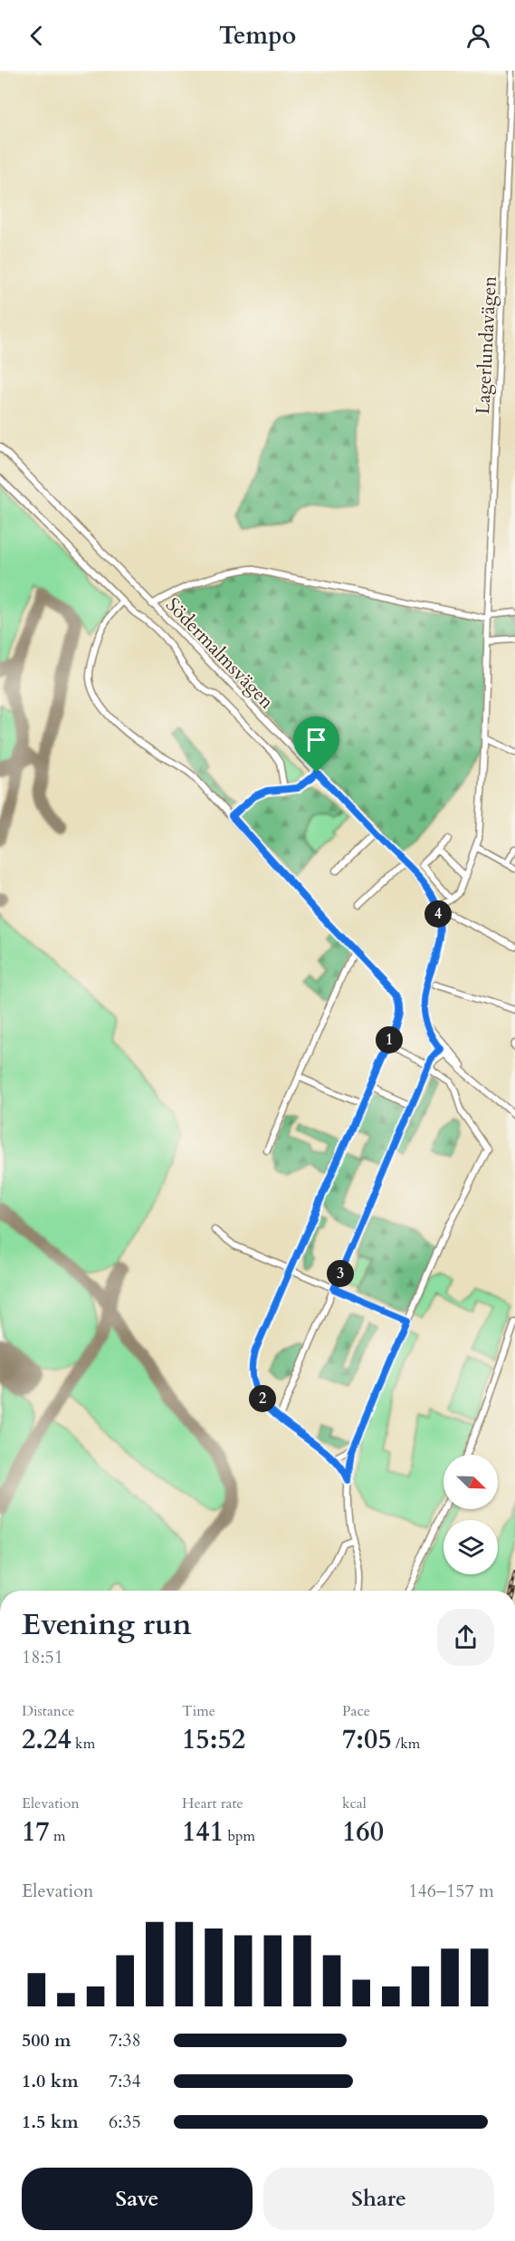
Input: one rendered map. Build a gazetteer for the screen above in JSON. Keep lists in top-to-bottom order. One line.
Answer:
{"streets":{"street":["Lagerlundavägen","Södermalmsvägen"]},"north":"bottom right","page":{"header":"Tempo","pins":["4","1","3","2"],"heading":["Evening run","18:51"],"stats":[["Distance","2.24 km"],["Time","15:52"],["Pace","7:05 /km"],["Elevation","17 m"],["Heart rate","141 bpm"],["kcal","160"]],"chart":["Elevation","146–157 m"],"list":[{"name":"500 m","note":"7:38"},{"name":"1.0 km","note":"7:34"},{"name":"1.5 km","note":"6:35"}],"buttons":["Save","Share"]}}
